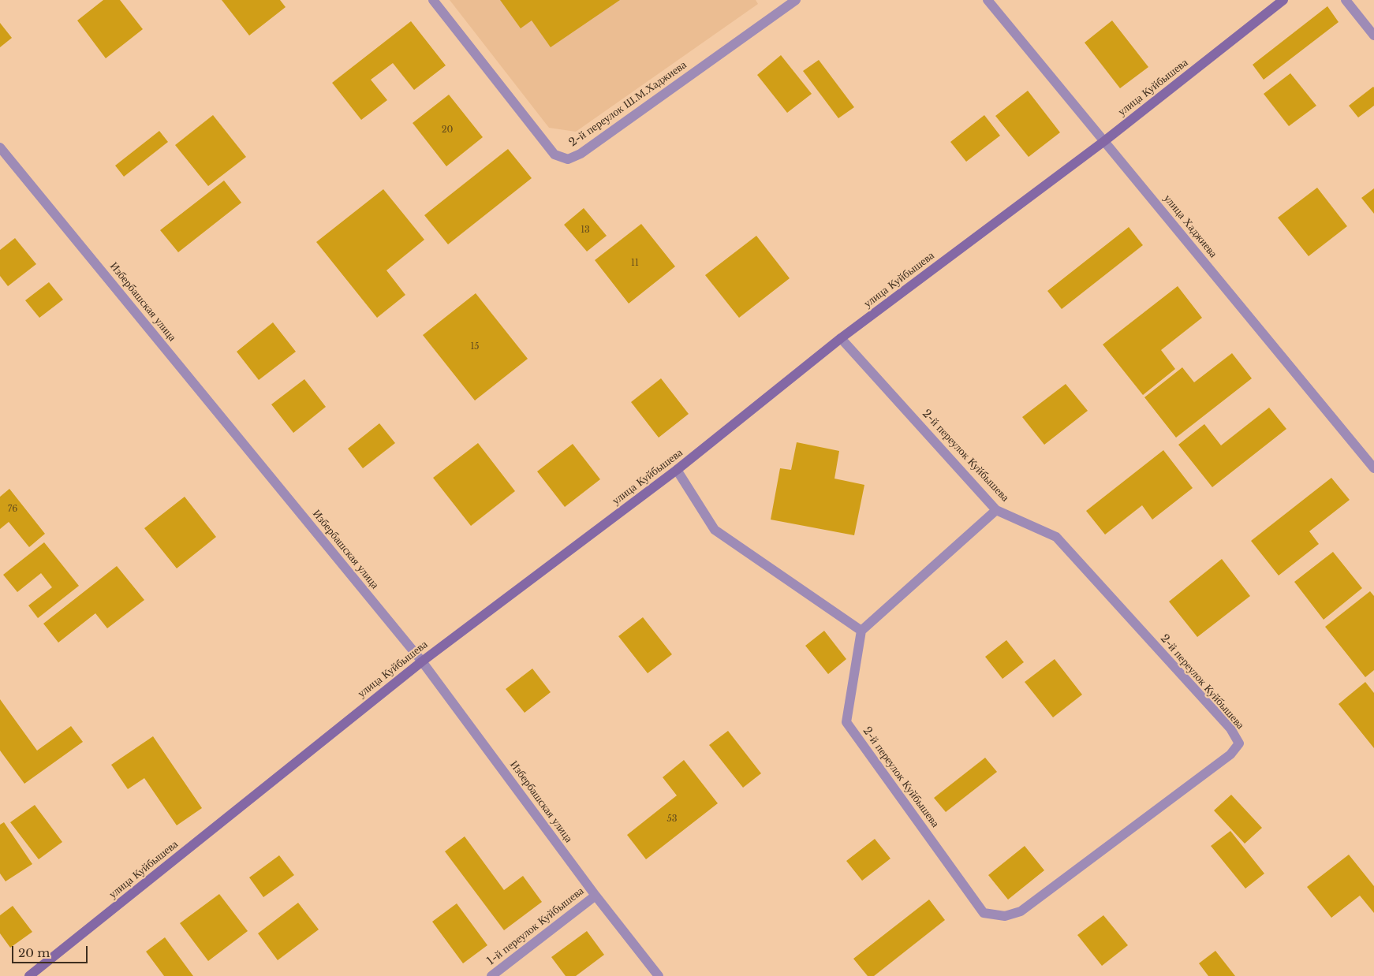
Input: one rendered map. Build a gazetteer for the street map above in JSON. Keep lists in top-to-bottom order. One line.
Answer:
{"streets":{"street":["улица Куйбышева","2-й переулок Ш.М.Хаджиева","улица Хаджиева","Избербашская улица","2-й переулок Куйбышева","1-й переулок Куйбышева"]},"crossings":[["улица Куйбышева","улица Хаджиева"],["улица Куйбышева","Избербашская улица"],["улица Куйбышева","2-й переулок Куйбышева"],["Избербашская улица","1-й переулок Куйбышева"]],"house_numbers":["20","13","11","15","76","53"],"scale_bar":"20 m"}
